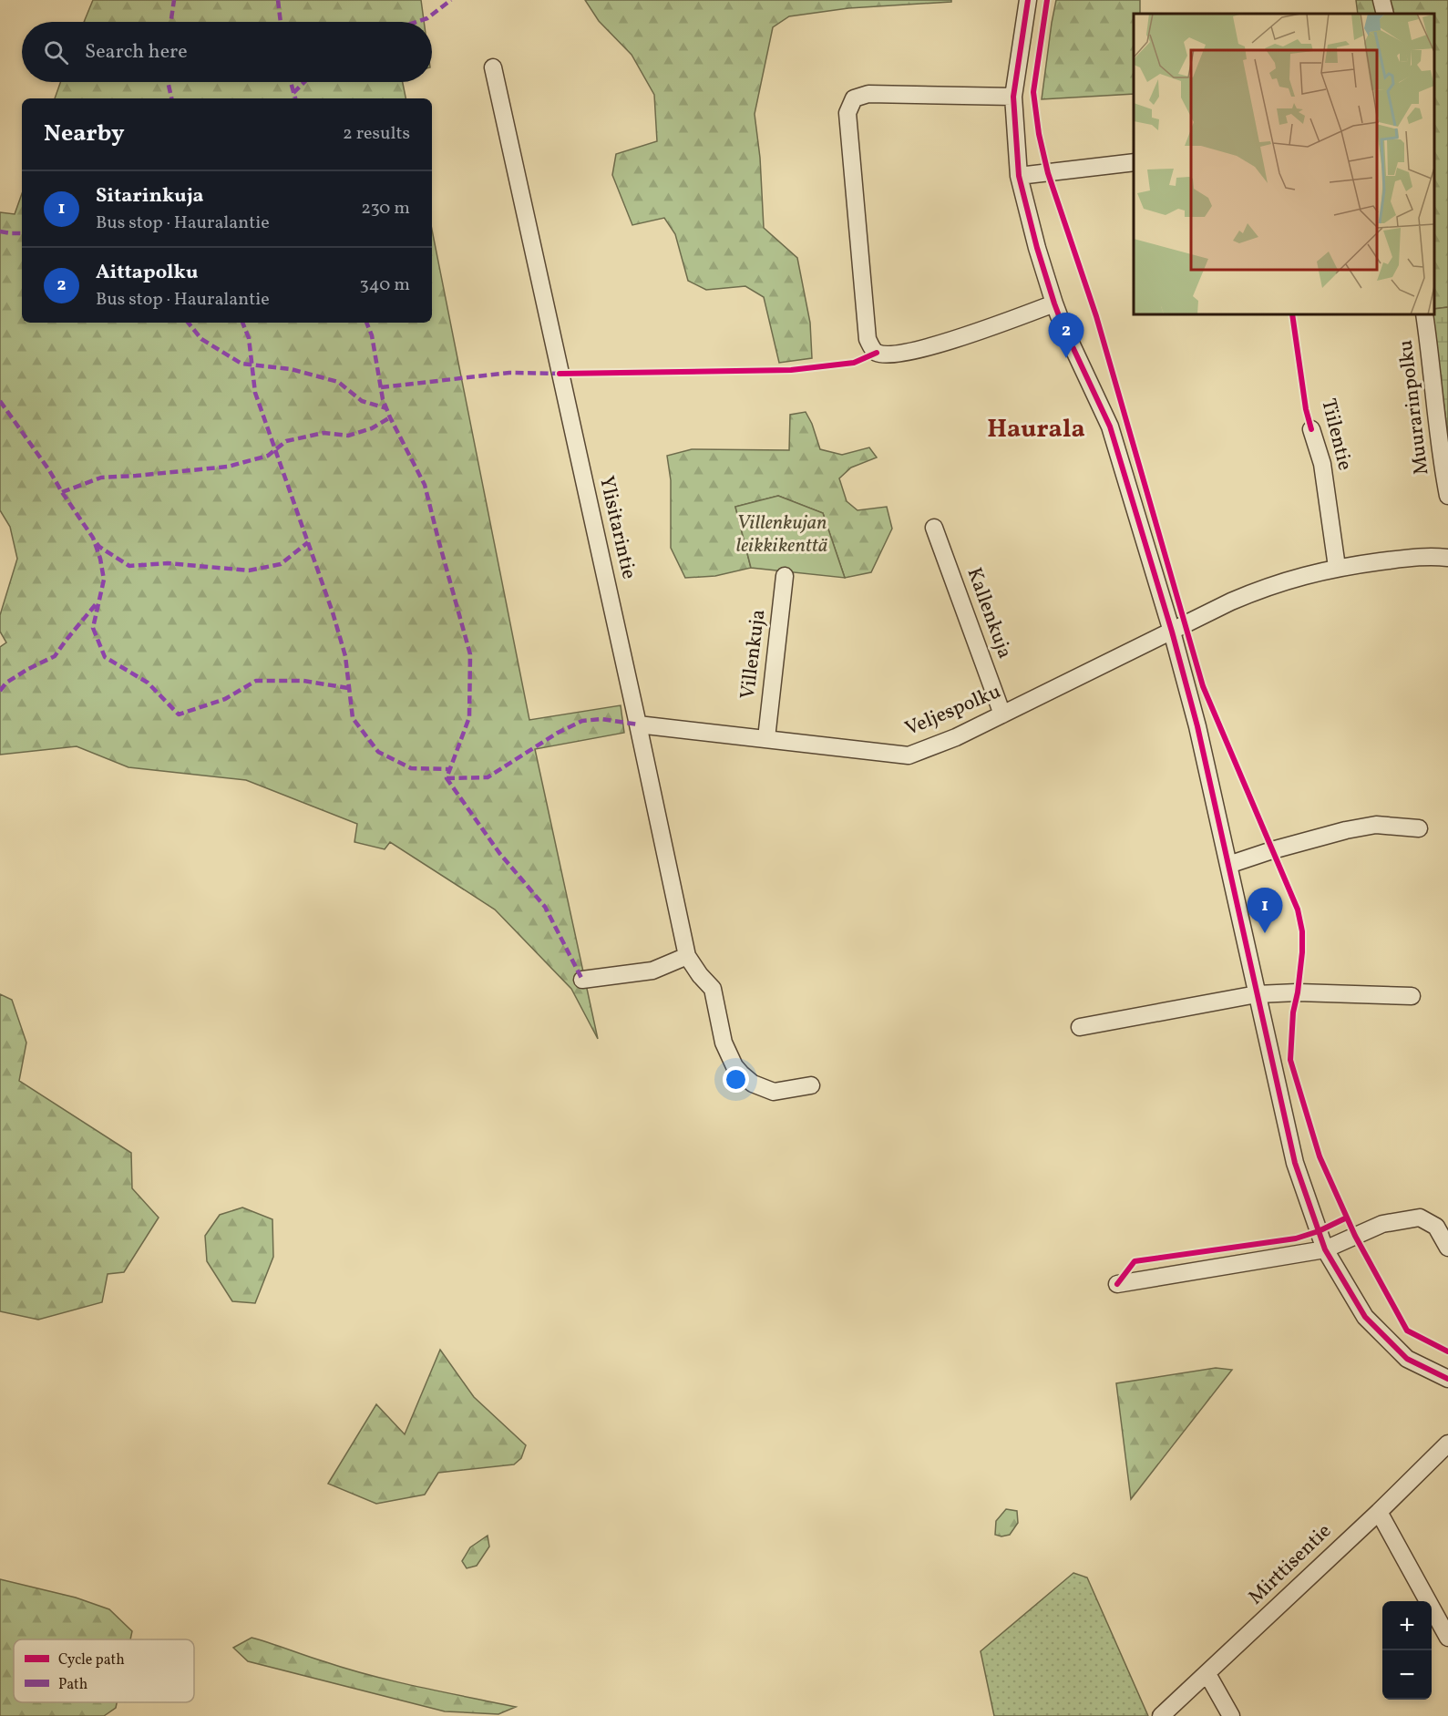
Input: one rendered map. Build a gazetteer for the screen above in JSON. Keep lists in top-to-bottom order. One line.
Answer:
{"streets":{"street":["Muurarinpolku","Tiilentie","Ylisitarintie","Kallenkuja","Villenkuja","Veljespolku","Mirttisentie"]},"crossings":[["Tiilentie","Veljespolku"],["Ylisitarintie","Veljespolku"],["Kallenkuja","Veljespolku"],["Villenkuja","Veljespolku"]],"districts":["Haurala"],"parks":["Villenkujan leikkikenttä"],"legend":["Cycle path","Path"],"page":{"search":"Search here","heading":["Nearby","2 results"],"list":[{"mark":"1","name":"Sitarinkuja","note":"Bus stop · Hauralantie","value":"230 m"},{"mark":"2","name":"Aittapolku","note":"Bus stop · Hauralantie","value":"340 m"}],"pins":["2","1"],"map_buttons":["+","−"]}}
